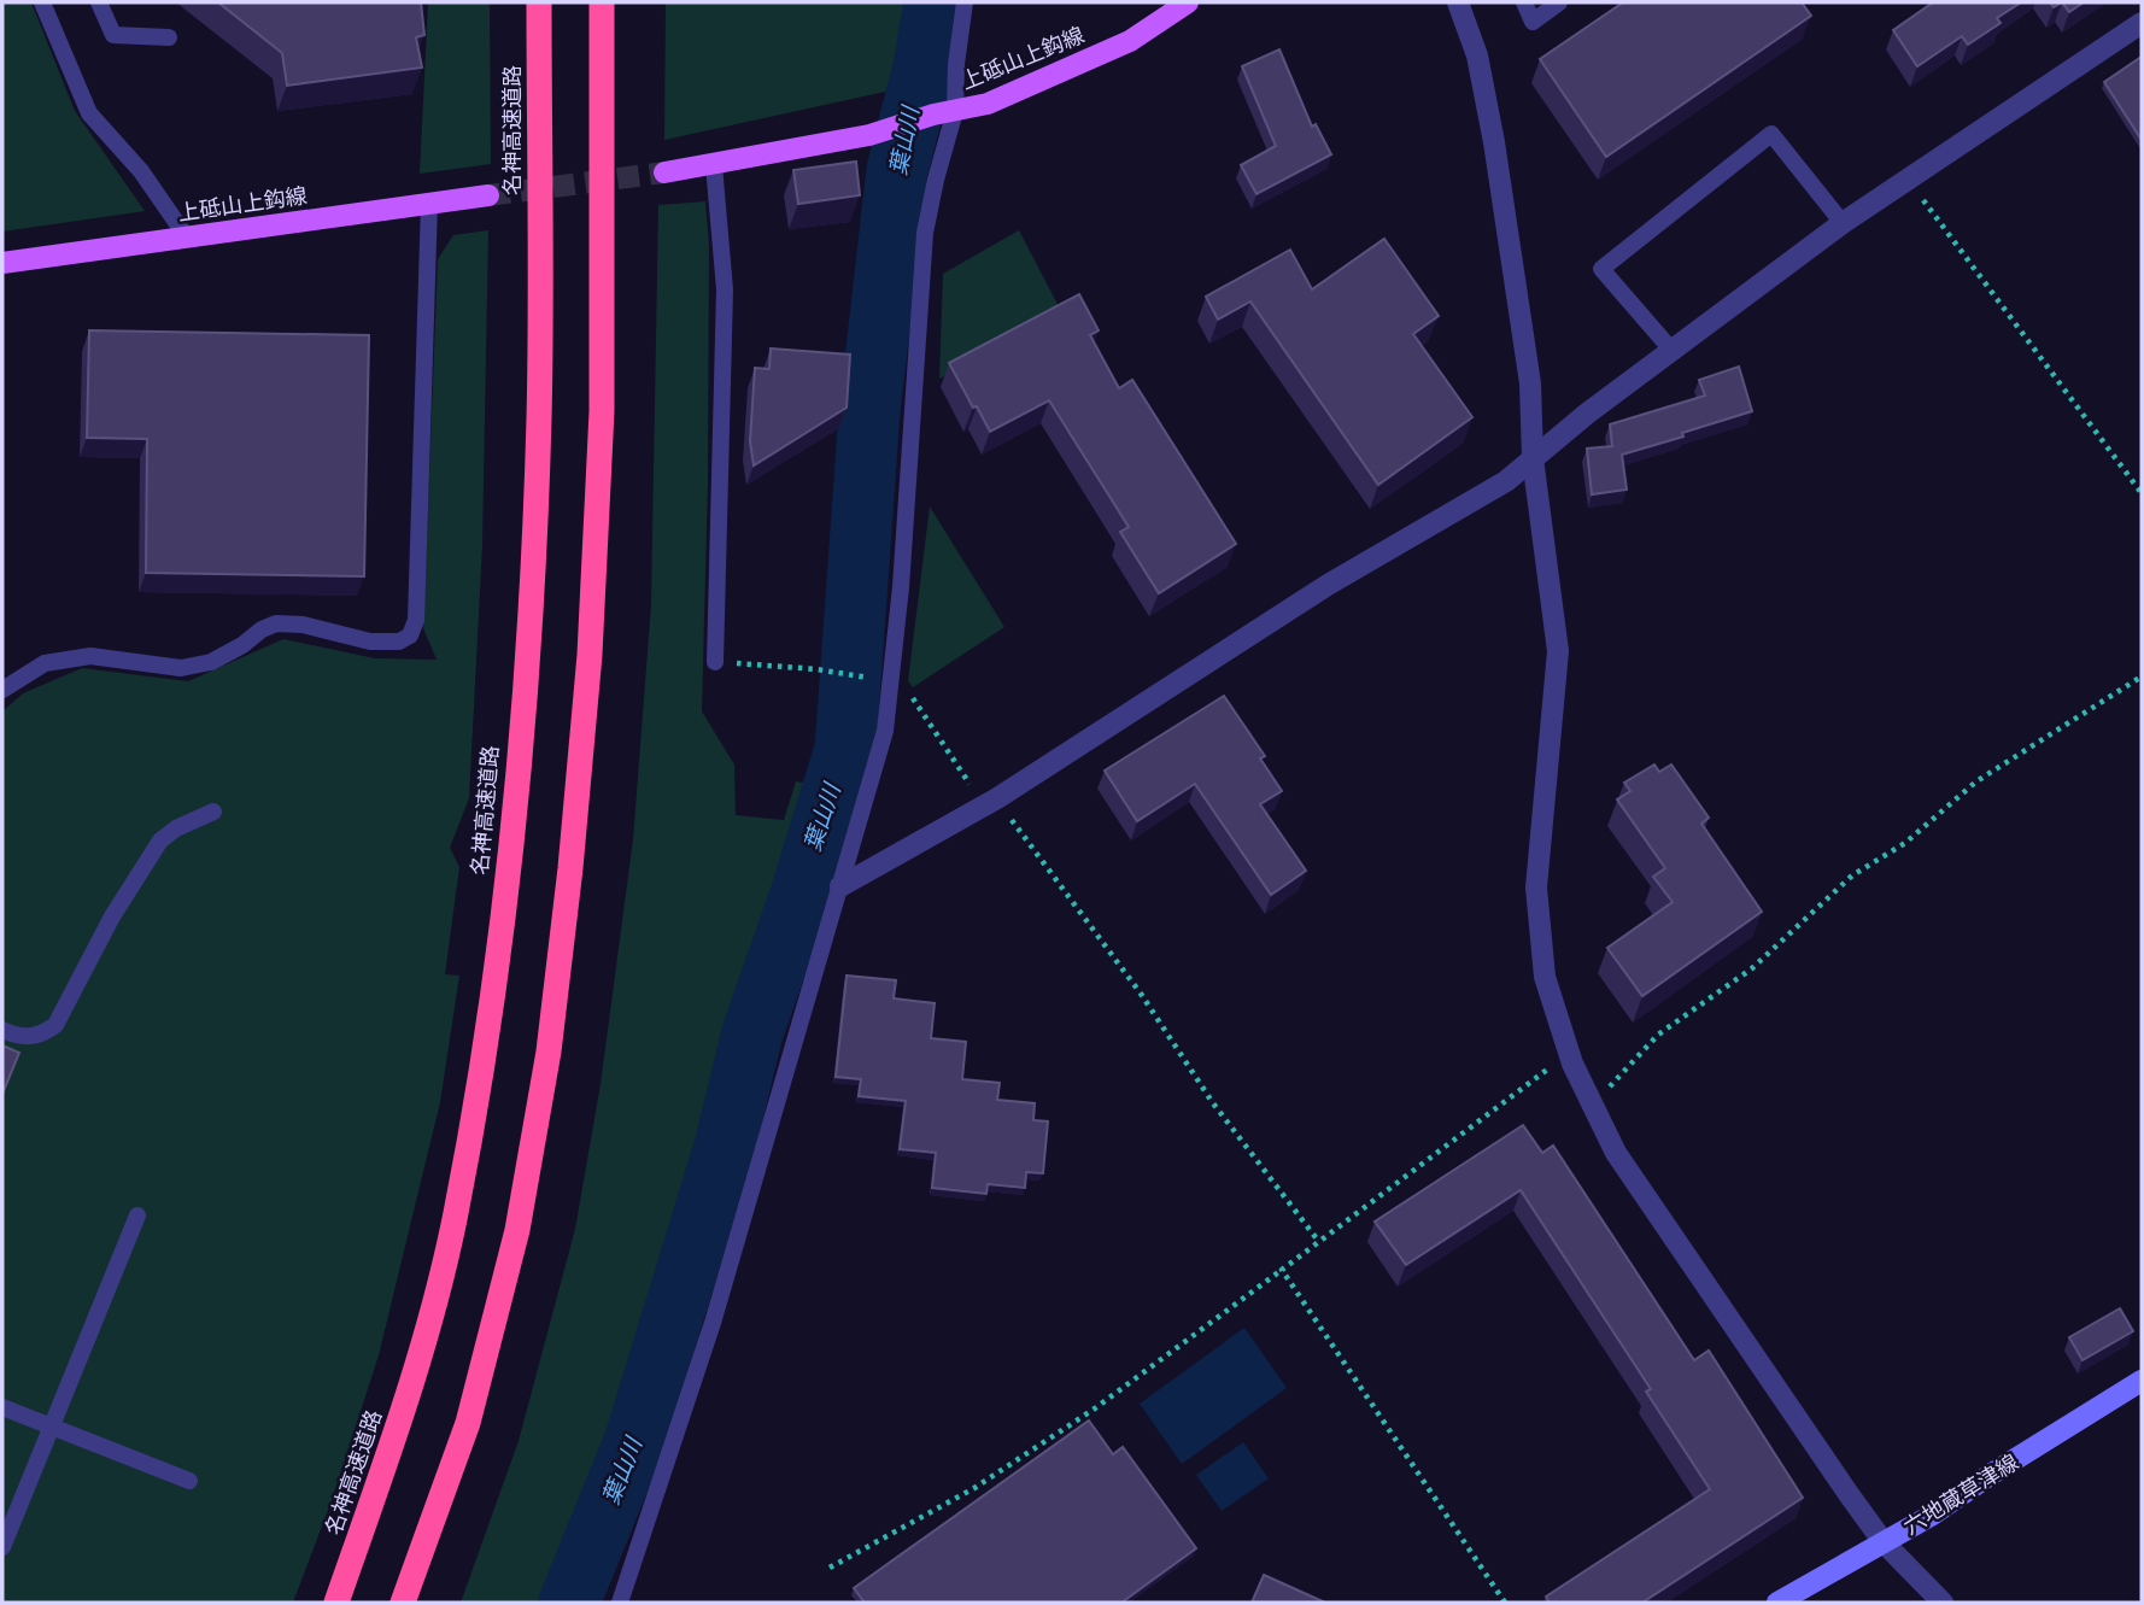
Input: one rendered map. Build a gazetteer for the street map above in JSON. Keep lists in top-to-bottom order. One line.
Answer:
{"streets":{"highway":["名神高速道路"],"main road":["上砥山上鈎線","六地蔵草津線"]},"water":["葉山川"]}
